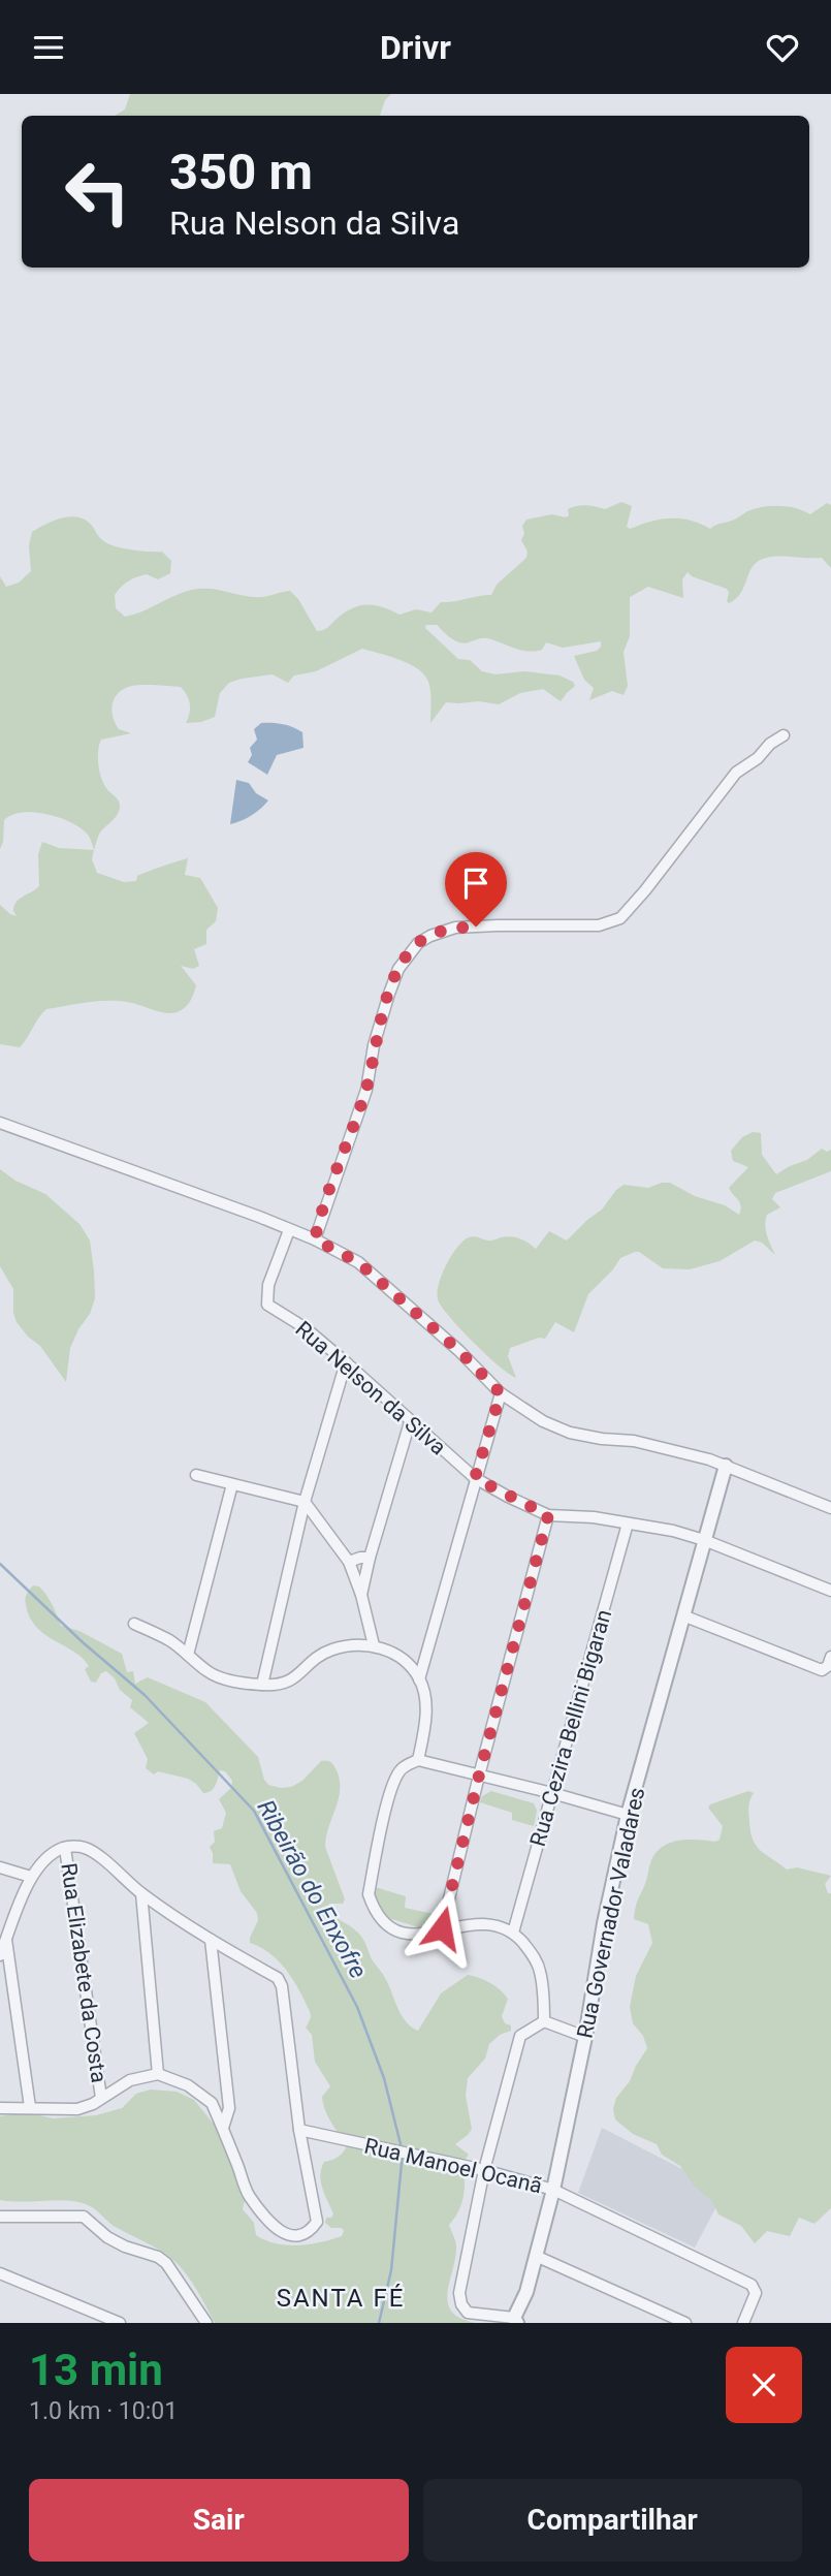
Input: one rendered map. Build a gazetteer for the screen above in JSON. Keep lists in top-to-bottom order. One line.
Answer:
{"streets":{"street":["Rua Nelson da Silva","Rua Cezira Bellini Bigaran","Rua Governador Valadares","Rua Elizabete da Costa","Rua Manoel Ocanã"]},"crossings":[["Rua Nelson da Silva","Rua Cezira Bellini Bigaran"],["Rua Nelson da Silva","Rua Governador Valadares"],["Rua Governador Valadares","Rua Manoel Ocanã"]],"districts":["SANTA FÉ"],"water":["Ribeirão do Enxofre"],"page":{"header":"Drivr","turn":["350 m","Rua Nelson da Silva"],"heading":["13 min","1.0 km · 10:01"],"buttons":["Sair","Compartilhar"]}}
